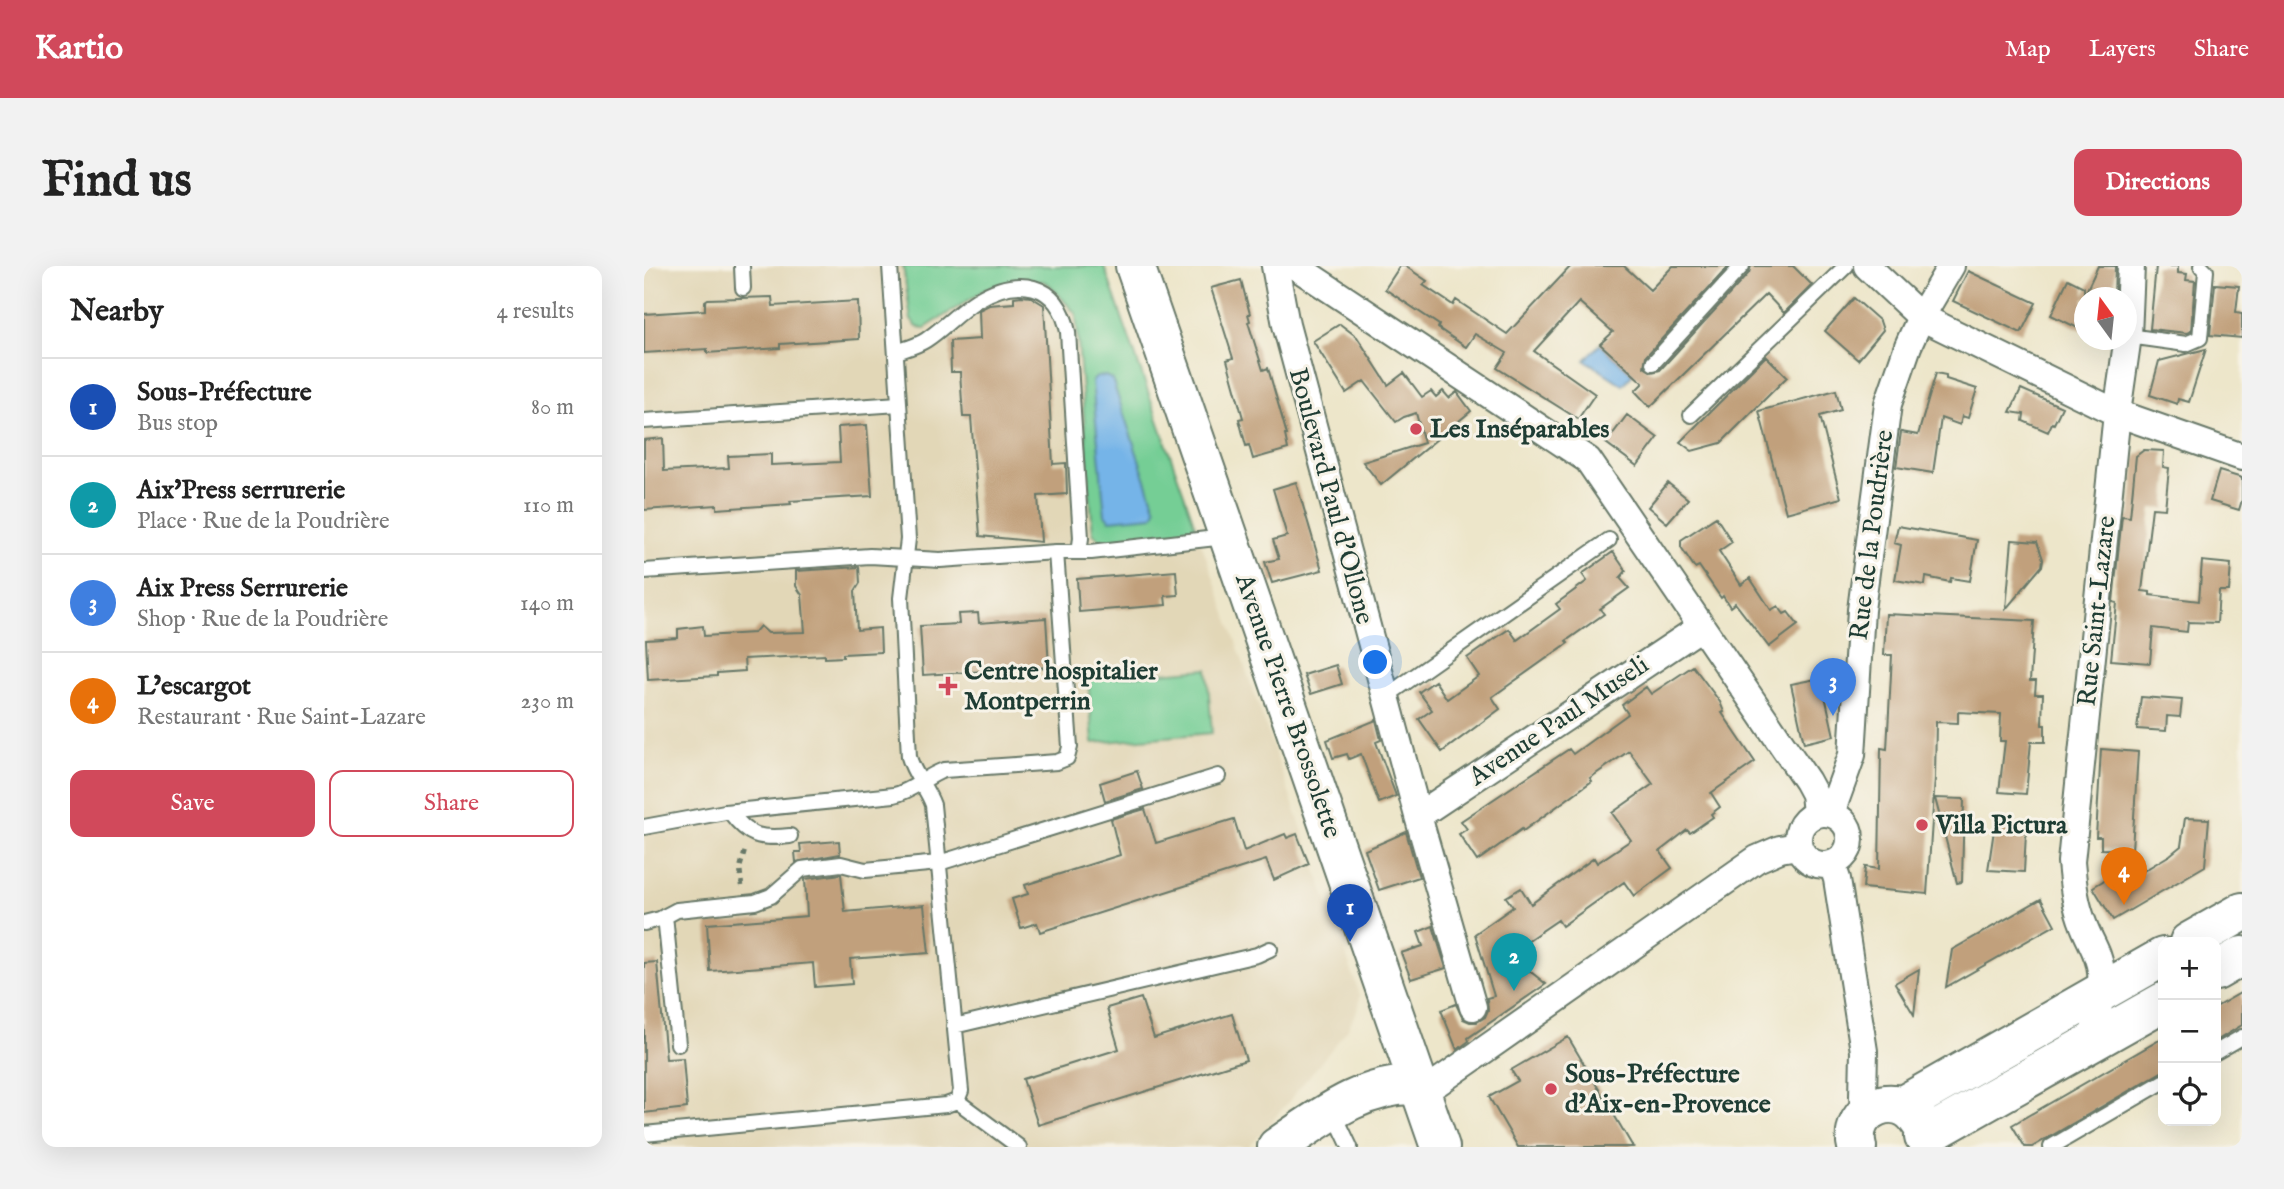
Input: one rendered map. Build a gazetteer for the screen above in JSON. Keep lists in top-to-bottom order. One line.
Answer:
{"streets":{"main road":["Avenue Pierre Brossolette"],"street":["Boulevard Paul d'Ollone","Rue de la Poudrière","Rue Saint-Lazare","Avenue Paul Museli"]},"crossings":[["Boulevard Paul d'Ollone","Avenue Paul Museli"]],"places":{"other":["Les Inséparables","Villa Pictura","Sous-Préfecture d'Aix-en-Provence"],"health":["Centre hospitalier Montperrin"]},"north":"top","page":{"header":"Kartio","nav":["Map","Layers","Share"],"buttons":["Directions",["Save","Share"]],"title":"Find us","heading":["Nearby","4 results"],"list":[{"mark":"1","name":"Sous-Préfecture","note":"Bus stop","value":"80 m"},{"mark":"2","name":"Aix'Press serrurerie","note":"Place · Rue de la Poudrière","value":"110 m"},{"mark":"3","name":"Aix Press Serrurerie","note":"Shop · Rue de la Poudrière","value":"140 m"},{"mark":"4","name":"L’escargot","note":"Restaurant · Rue Saint-Lazare","value":"230 m"}],"pins":["3","4","1","2"],"map_buttons":["+","−"]}}
